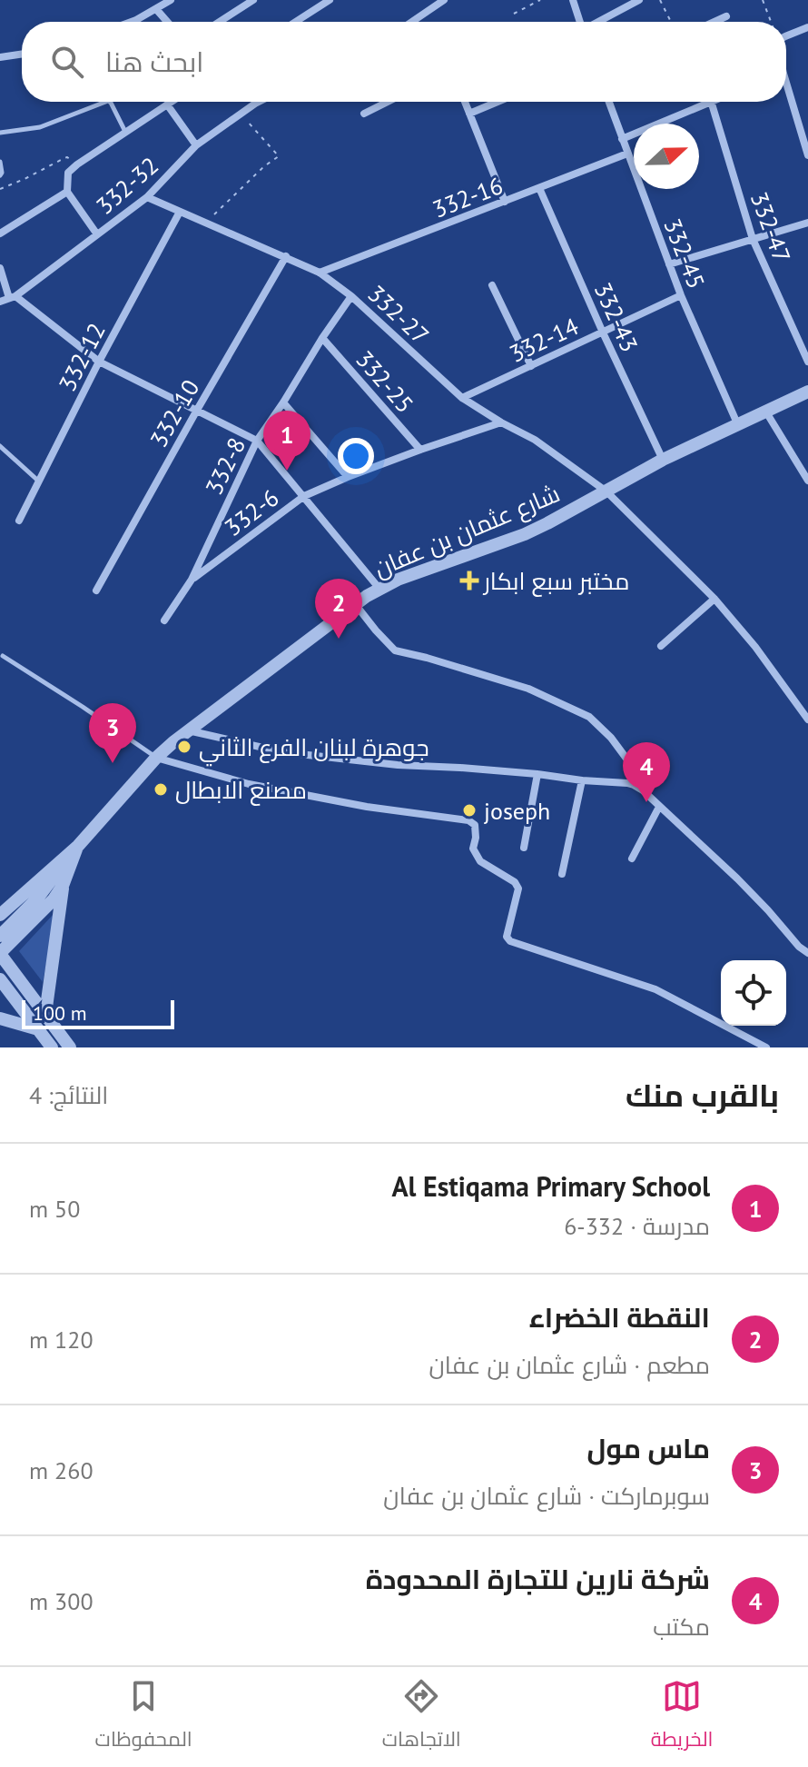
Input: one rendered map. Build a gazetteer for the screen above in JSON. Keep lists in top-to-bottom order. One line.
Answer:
{"streets":{"street":["332-32","332-16","332-47","332-45","332-27","332-43","332-14","332-12","332-25","332-10","332-8","332-6","شارع عثمان بن عفان"]},"crossings":[["332-32","332-27"],["332-16","332-45"],["332-16","332-27"],["332-16","332-43"],["332-45","332-14"],["332-45","شارع عثمان بن عفان"],["332-27","332-14"],["332-27","332-12"],["332-27","332-10"],["332-27","332-8"],["332-27","332-6"],["332-27","شارع عثمان بن عفان"],["332-43","332-14"],["332-43","شارع عثمان بن عفان"],["332-25","332-8"],["332-25","332-6"],["332-8","332-6"]],"places":{"health":["مختبر سبع ابكار"],"other":["جوهرة لبنان الفرع الثاني","مصنع الابطال","joseph"]},"scale_bar":"100 m","north":"right","page":{"search":"ابحث هنا","pins":["1","2","3","4"],"scale":"100 m","heading":["بالقرب منك","النتائج: 4"],"list":[{"mark":"1","name":"Al Estiqama Primary School","note":"مدرسة · 332-6","value":"50 m"},{"mark":"2","name":"النقطة الخضراء","note":"مطعم · شارع عثمان بن عفان","value":"120 m"},{"mark":"3","name":"ماس مول","note":"سوبرماركت · شارع عثمان بن عفان","value":"260 m"},{"mark":"4","name":"شركة نارين للتجارة المحدودة","note":"مكتب","value":"300 m"}],"nav":["الخريطة","الاتجاهات","المحفوظات"]}}
